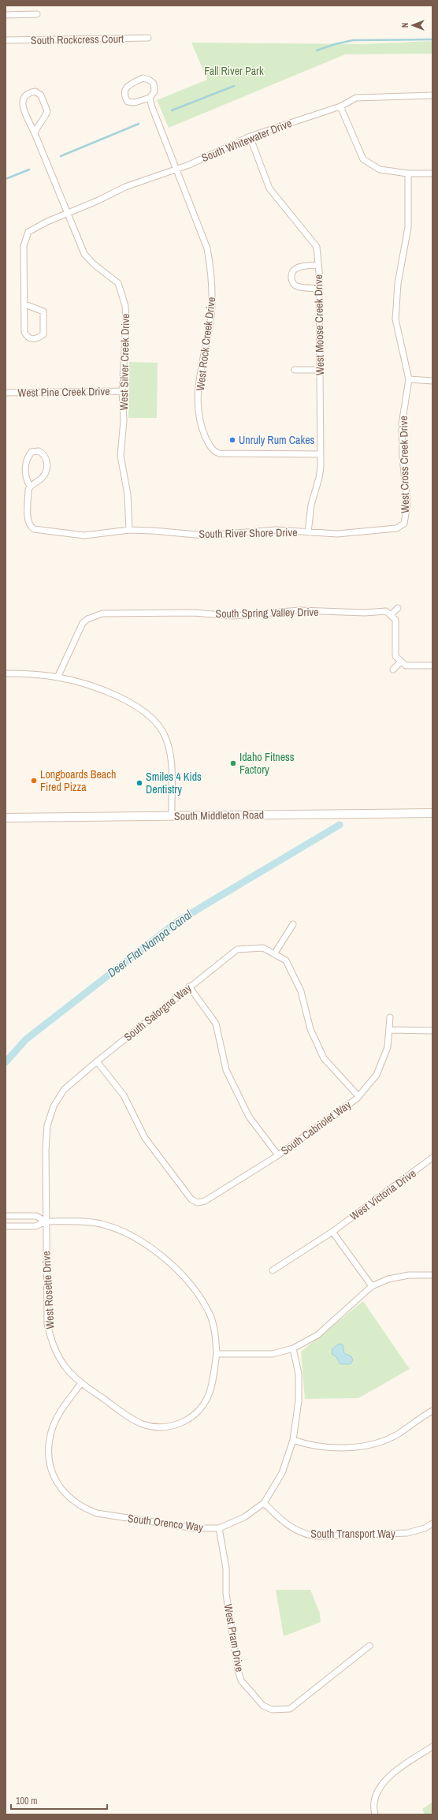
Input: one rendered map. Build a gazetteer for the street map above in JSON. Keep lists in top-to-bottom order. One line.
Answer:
{"streets":{"main road":["South Middleton Road"],"street":["South Rockcress Court","South Whitewater Drive","West Moose Creek Drive","West Rock Creek Drive","West Silver Creek Drive","West Pine Creek Drive","West Cross Creek Drive","South River Shore Drive","South Spring Valley Drive","South Salorgne Way","South Cabriolet Way","West Victoria Drive","West Rosette Drive","South Orenco Way","South Transport Way","West Pram Drive"]},"crossings":[["South Whitewater Drive","West Moose Creek Drive"],["South Whitewater Drive","West Rock Creek Drive"],["South Whitewater Drive","West Silver Creek Drive"],["West Moose Creek Drive","West Rock Creek Drive"],["West Moose Creek Drive","South River Shore Drive"],["West Silver Creek Drive","West Pine Creek Drive"],["West Silver Creek Drive","South River Shore Drive"],["West Cross Creek Drive","South River Shore Drive"],["South Salorgne Way","South Cabriolet Way"],["South Salorgne Way","West Rosette Drive"],["West Rosette Drive","South Orenco Way"],["South Orenco Way","South Transport Way"],["South Orenco Way","West Pram Drive"]],"water":["Deer Flat Nampa Canal"],"parks":["Fall River Park"],"places":["Unruly Rum Cakes","Idaho Fitness Factory","Longboards Beach Fired Pizza","Smiles 4 Kids Dentistry"],"scale_bar":"100 m","north":"left"}
